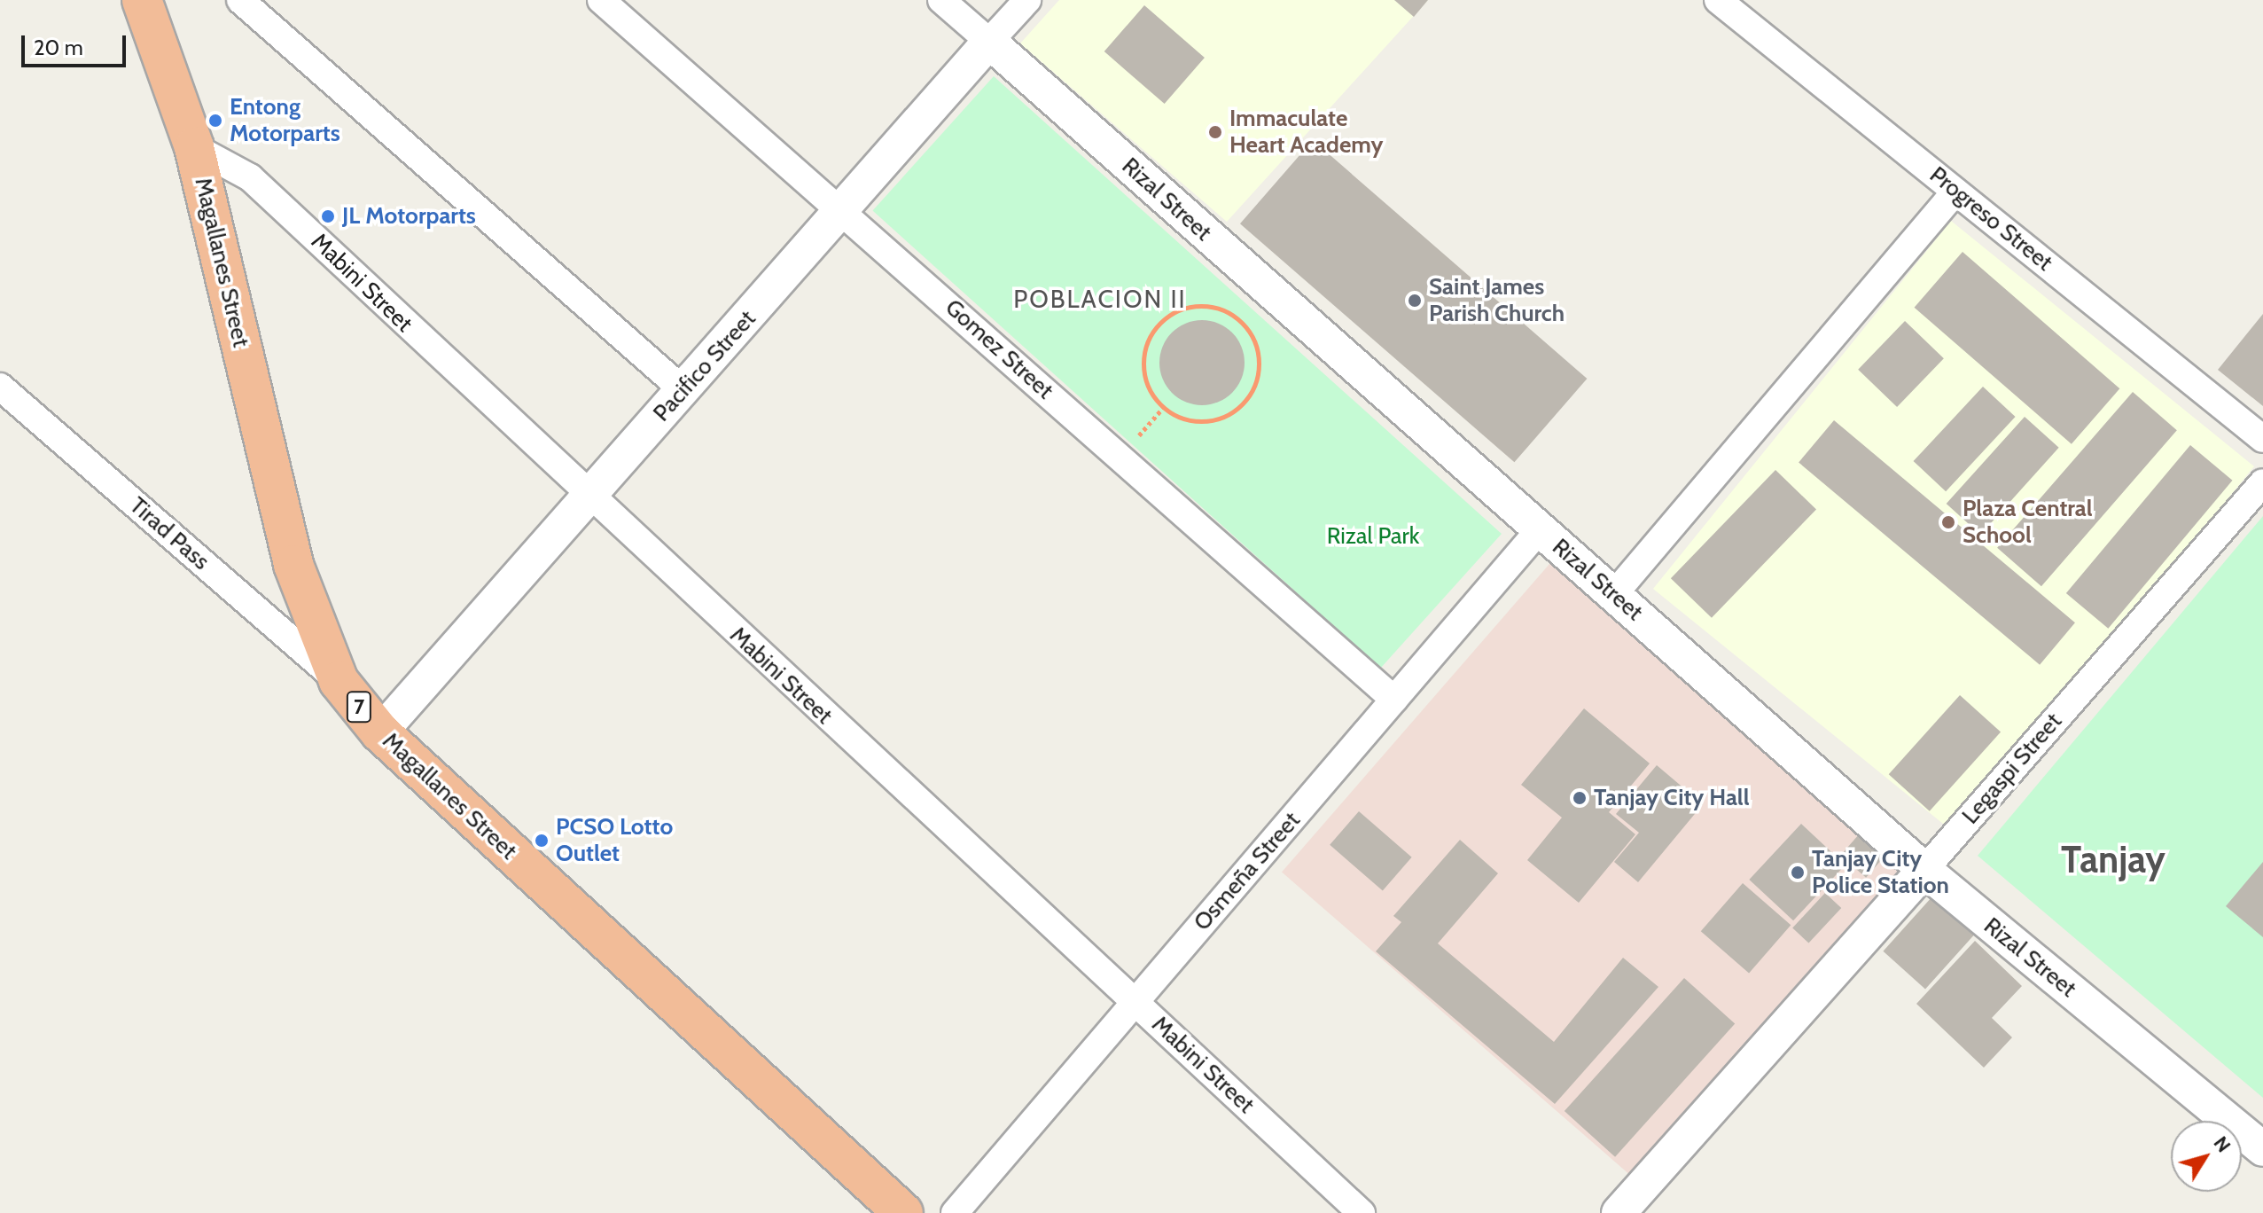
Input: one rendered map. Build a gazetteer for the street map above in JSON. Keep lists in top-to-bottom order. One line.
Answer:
{"streets":{"highway":["Magallanes Street","7"],"street":["Rizal Street","Progreso Street","Mabini Street","Gomez Street","Pacifico Street","Tirad Pass","Legaspi Street","Osmeña Street"]},"crossings":[["Rizal Street","Pacifico Street"],["Rizal Street","Legaspi Street"],["Rizal Street","Osmeña Street"],["Magallanes Street","Mabini Street"],["Magallanes Street","Pacifico Street"],["Magallanes Street","Tirad Pass"],["Mabini Street","Pacifico Street"],["Mabini Street","Osmeña Street"],["Gomez Street","Pacifico Street"],["Gomez Street","Osmeña Street"]],"districts":["POBLACION II","Tanjay"],"parks":["Rizal Park"],"places":["Entong Motorparts","Immaculate Heart Academy","JL Motorparts","Saint James Parish Church","Plaza Central School","Tanjay City Hall","PCSO Lotto Outlet","Tanjay City Police Station"],"scale_bar":"20 m","north":"top right"}
